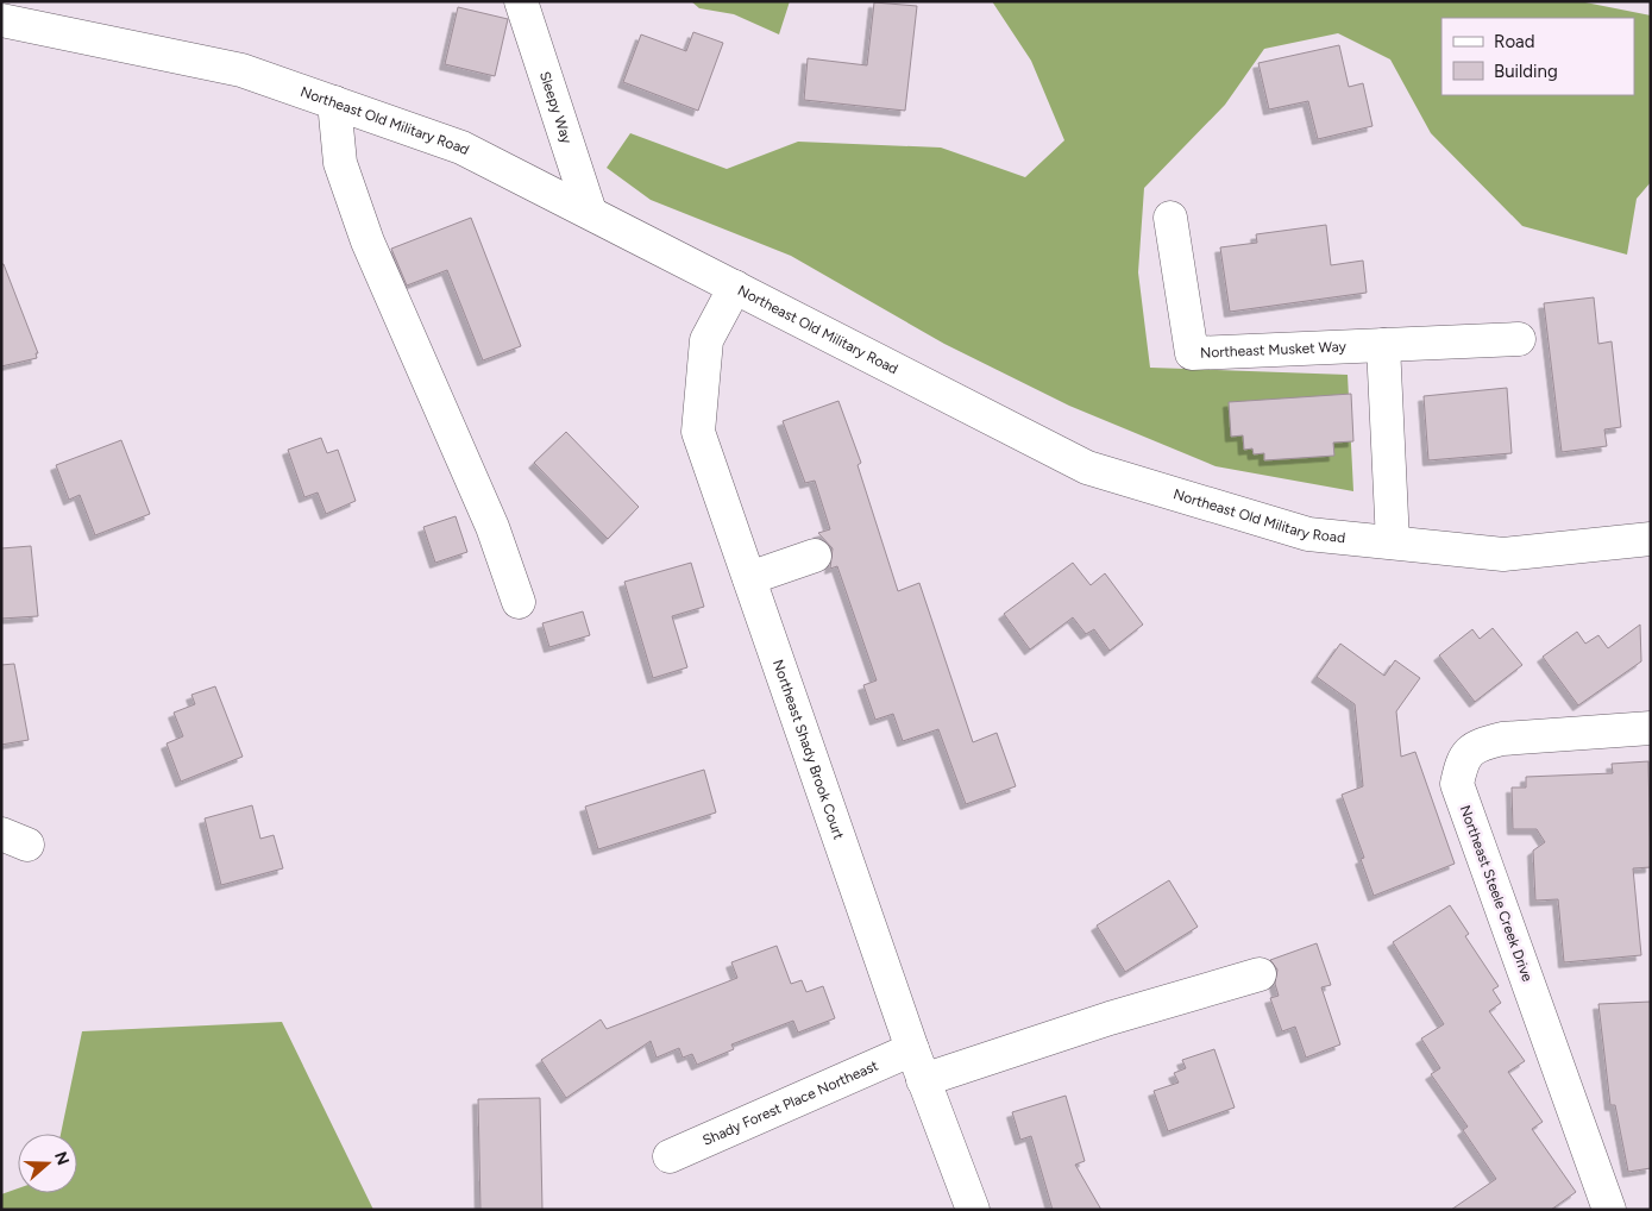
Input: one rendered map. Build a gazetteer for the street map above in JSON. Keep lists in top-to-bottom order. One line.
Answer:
{"streets":{"street":["Sleepy Way","Northeast Old Military Road","Northeast Musket Way","Northeast Shady Brook Court","Northeast Steele Creek Drive","Shady Forest Place Northeast"]},"crossings":[["Sleepy Way","Northeast Old Military Road"],["Northeast Old Military Road","Northeast Shady Brook Court"],["Northeast Shady Brook Court","Shady Forest Place Northeast"]],"legend":["Road","Building"],"north":"right"}
